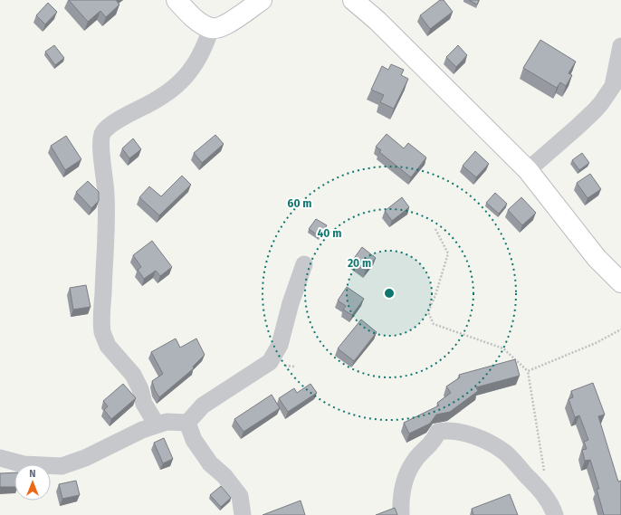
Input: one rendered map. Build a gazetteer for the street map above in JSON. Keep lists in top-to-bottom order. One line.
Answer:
{"north":"top","rings":["60 m","40 m","20 m"]}
